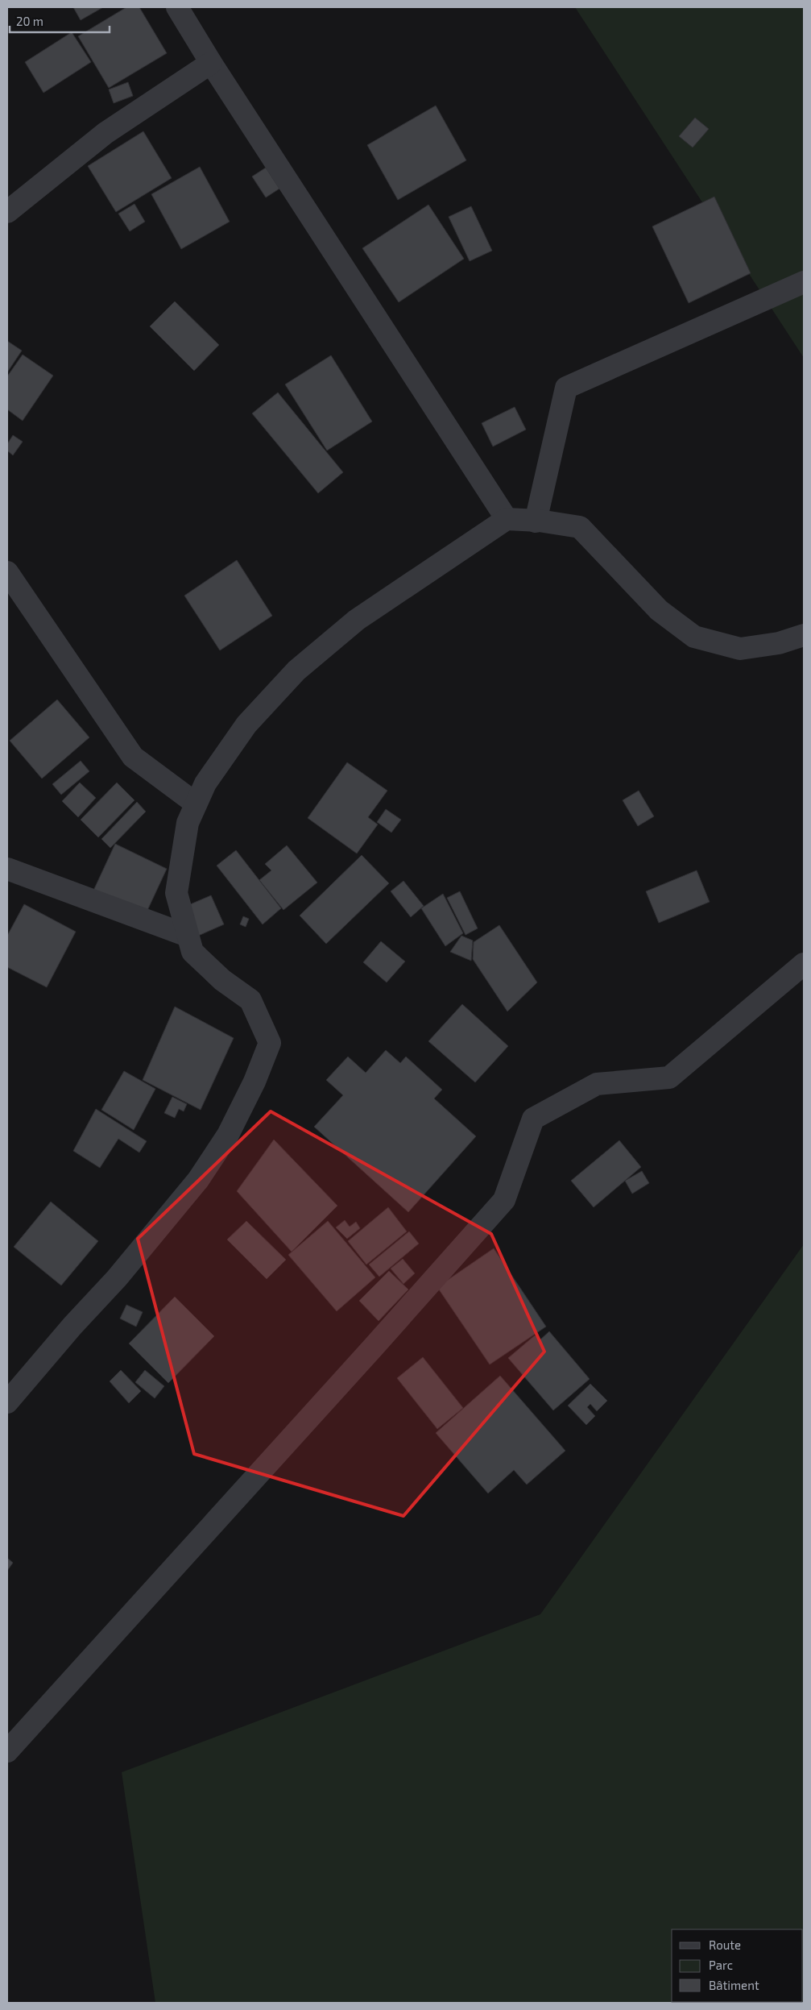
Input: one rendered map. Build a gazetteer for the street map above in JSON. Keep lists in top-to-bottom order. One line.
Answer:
{"legend":["Route","Parc","Bâtiment"],"scale_bar":"20 m"}
